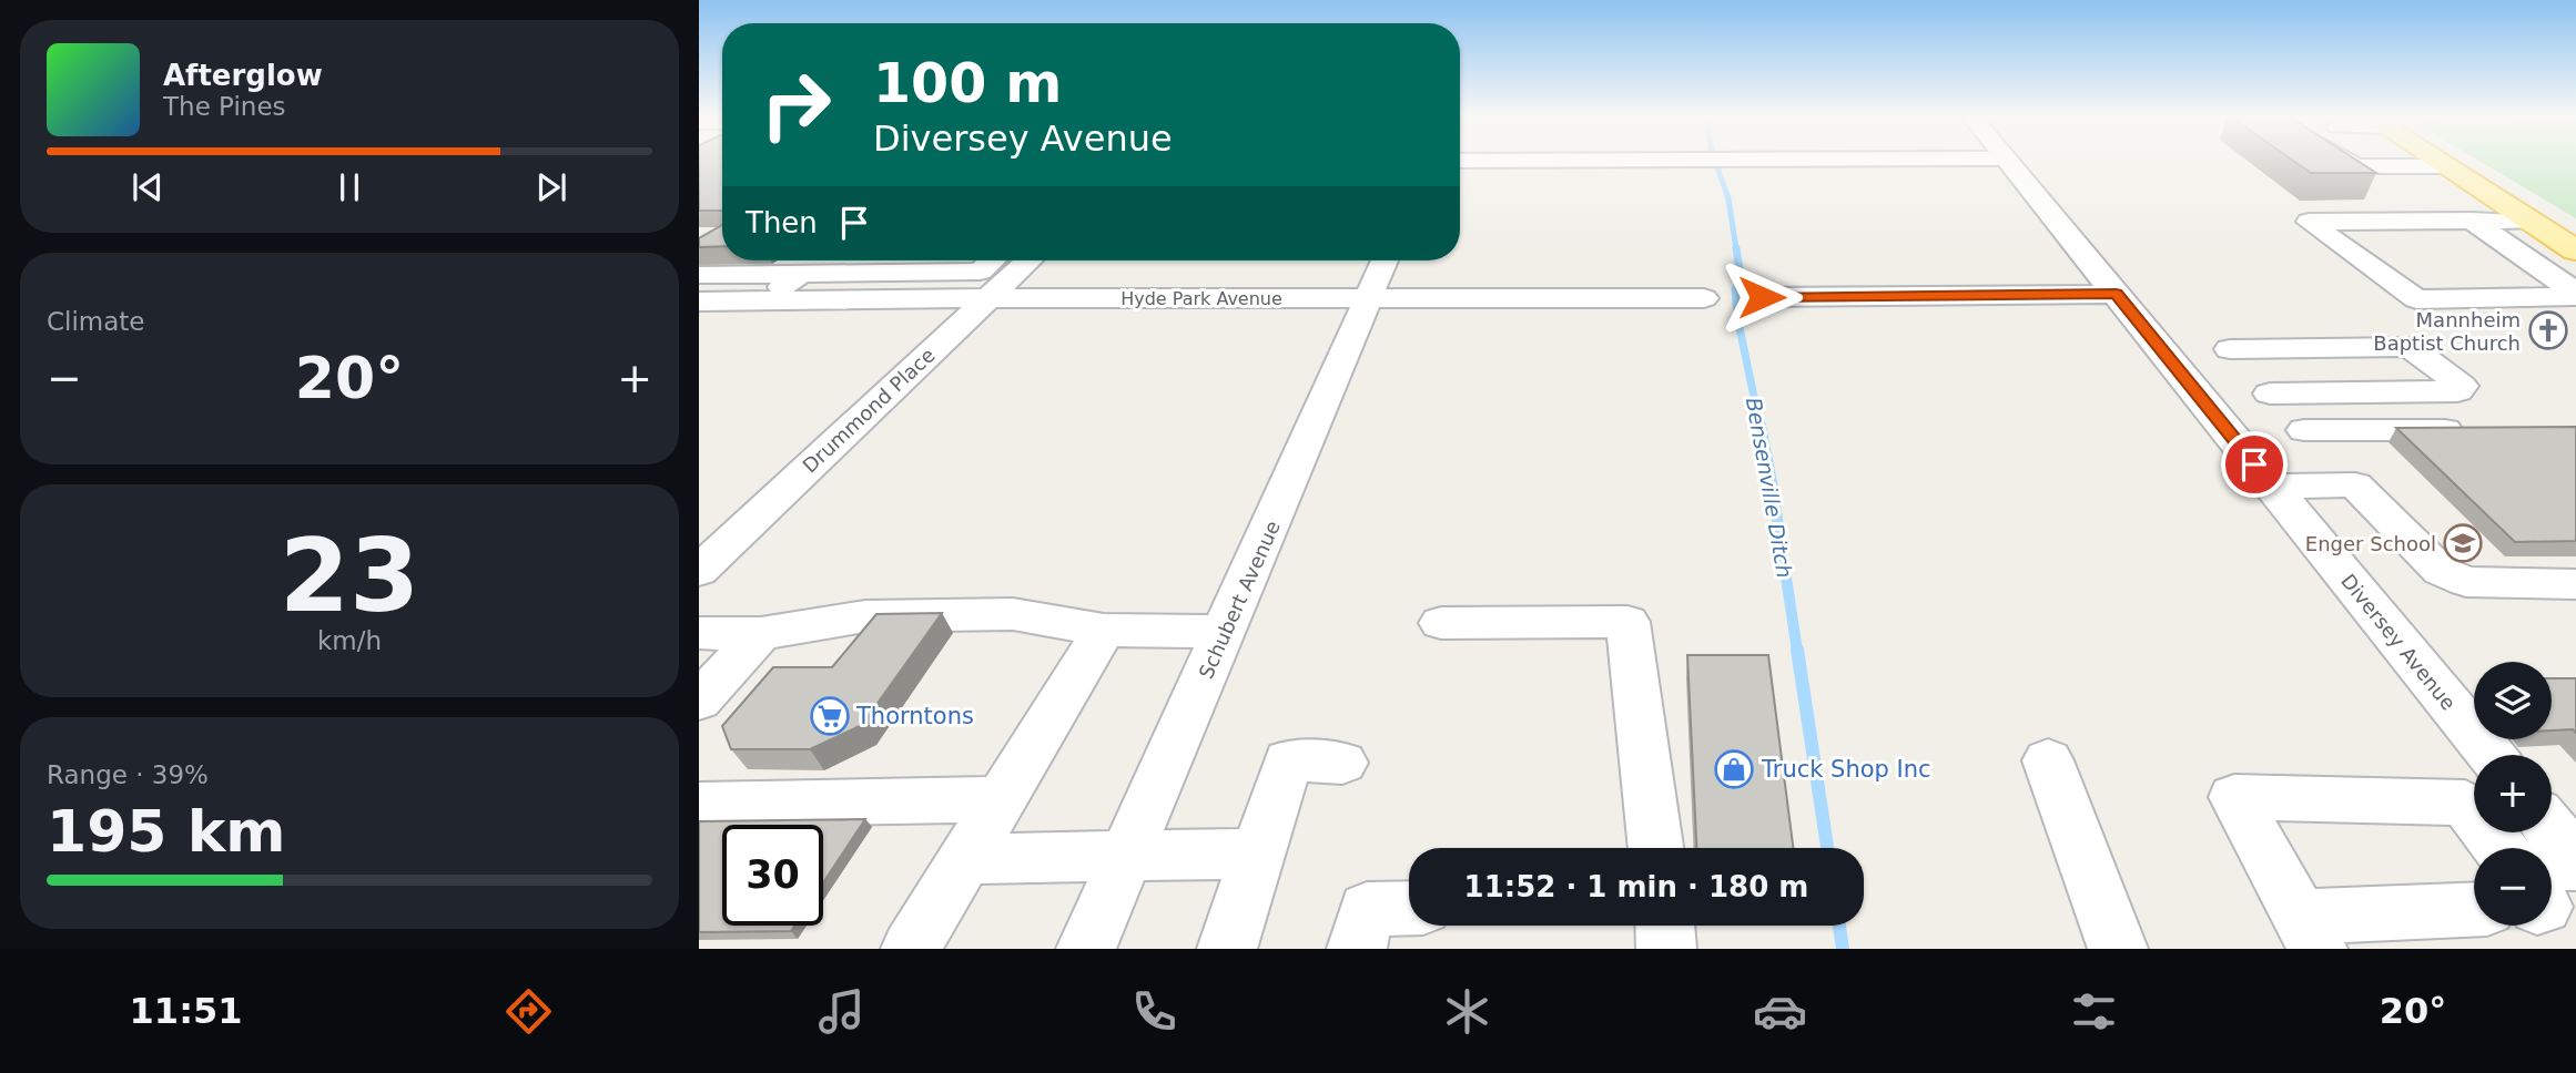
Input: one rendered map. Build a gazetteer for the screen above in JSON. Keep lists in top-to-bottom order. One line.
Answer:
{"streets":{"street":["Hyde Park Avenue","Drummond Place","Schubert Avenue","Diversey Avenue"]},"crossings":[["Hyde Park Avenue","Drummond Place"],["Hyde Park Avenue","Schubert Avenue"]],"water":["Bensenville Ditch"],"places":{"church":["Mannheim Baptist Church"],"school or university":["Enger School"],"supermarket":["Thorntons"],"shop":["Truck Shop Inc"]},"page":{"turn":["100 m","Diversey Avenue"],"song":["Afterglow","The Pines"],"then":"Then","tile":["Climate",["23","km/h"],["Range · 39%","195 km"]],"heat":["−","20°","+"],"map_buttons":["+","−"],"limit":"30","trip":"11:52 · 1 min · 180 m","tabs":["11:51","20°"]}}
